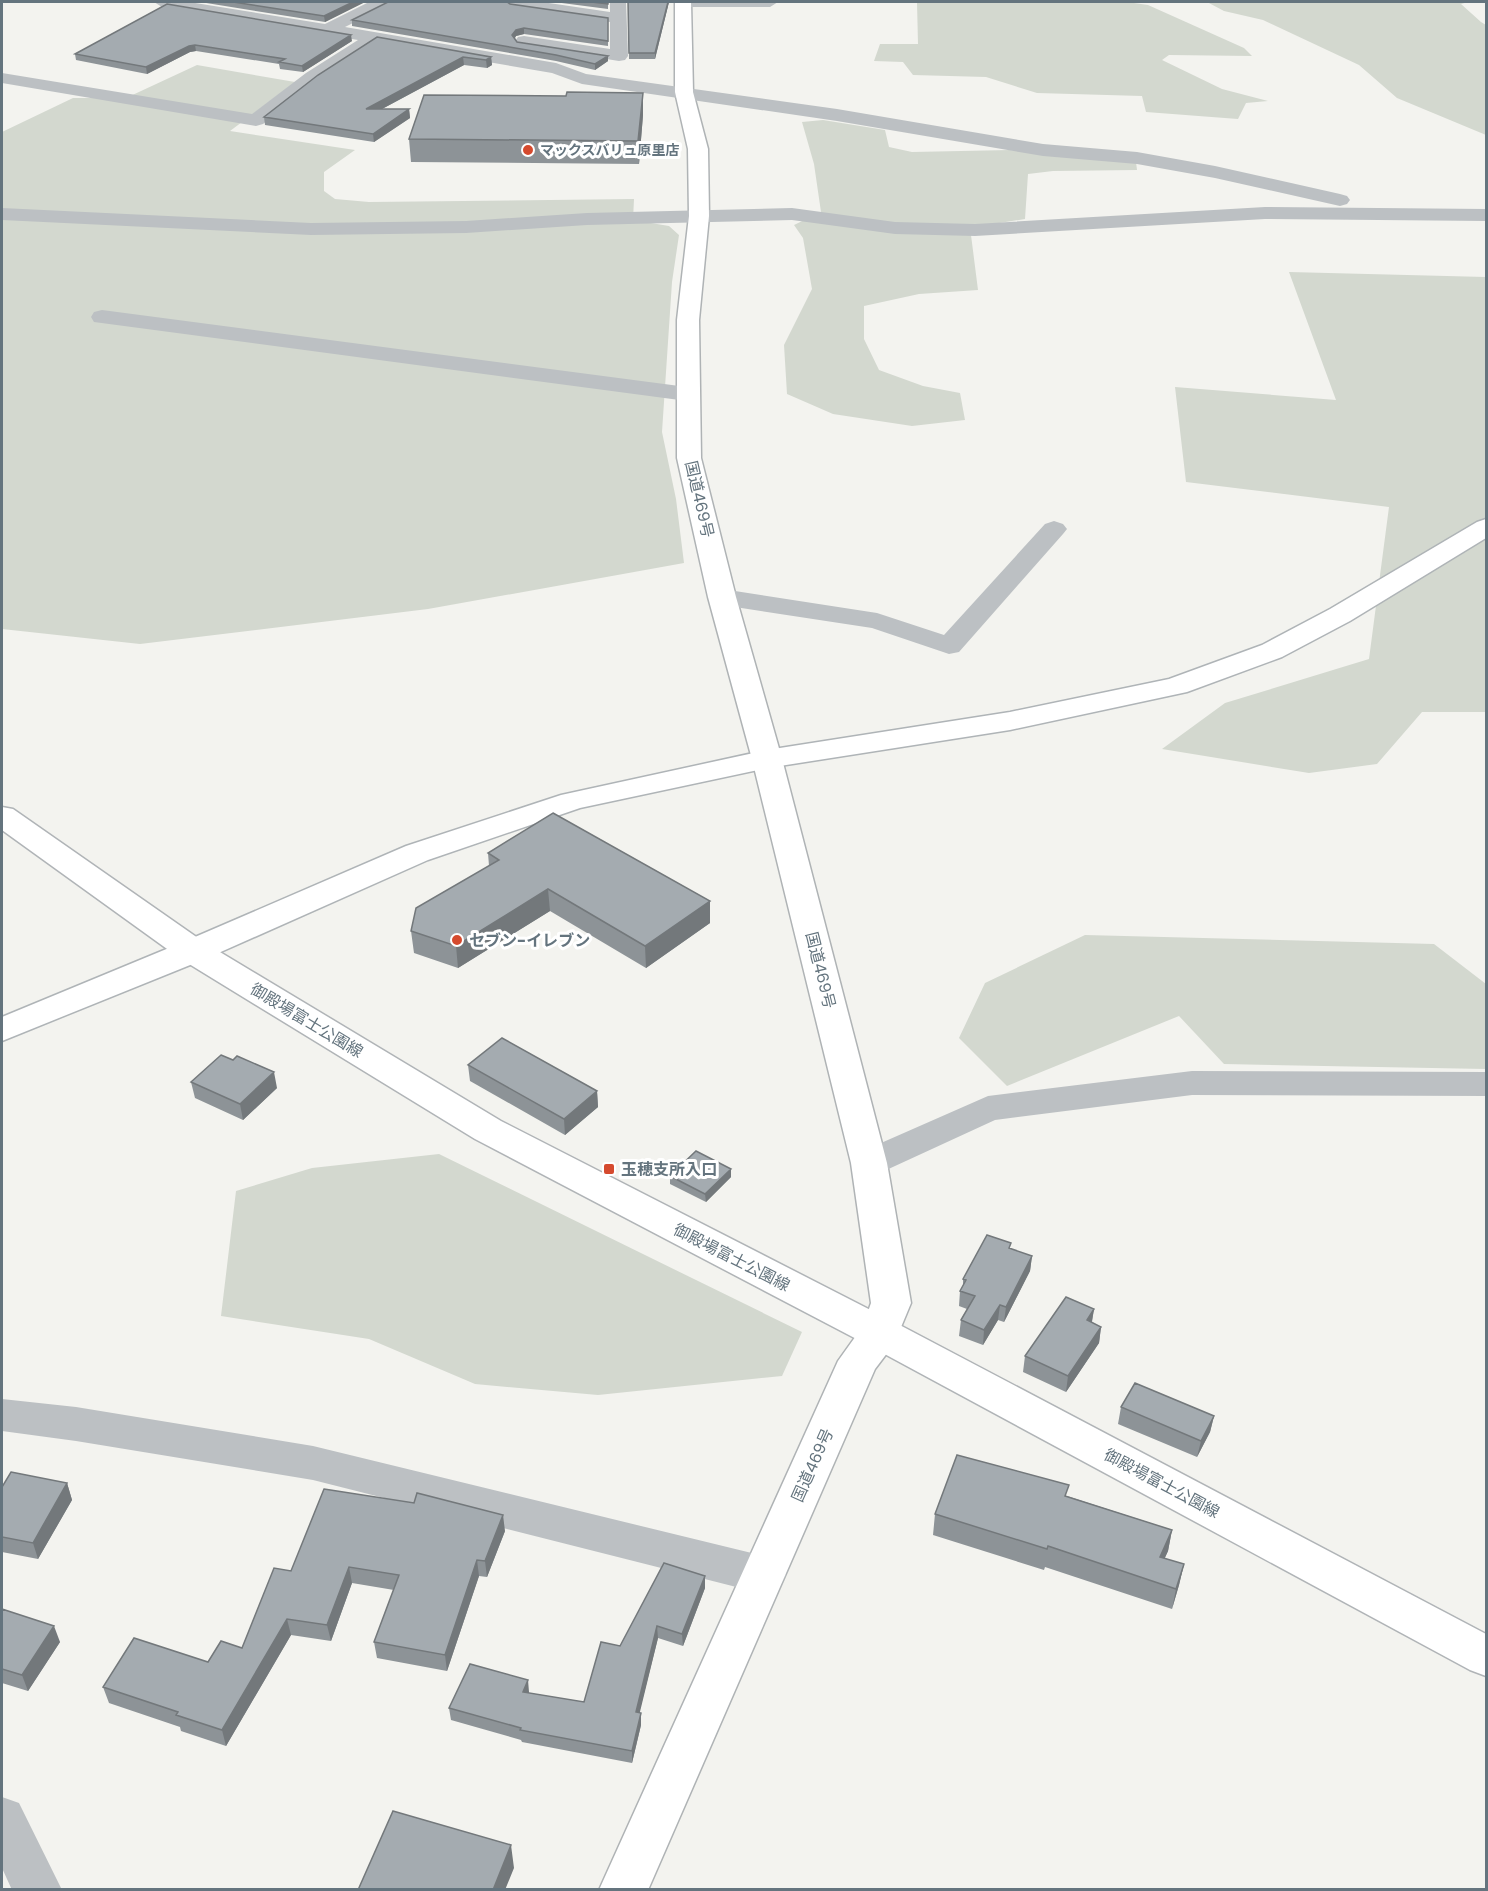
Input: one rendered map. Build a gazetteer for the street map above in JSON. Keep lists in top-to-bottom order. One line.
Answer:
{"streets":{"main road":["国道469号","御殿場富士公園線"]},"crossings":[["国道469号","御殿場富士公園線"]],"places":{"other":["マックスバリュ原里店","セブン-イレブン"],"transit":["玉穂支所入口"]}}
